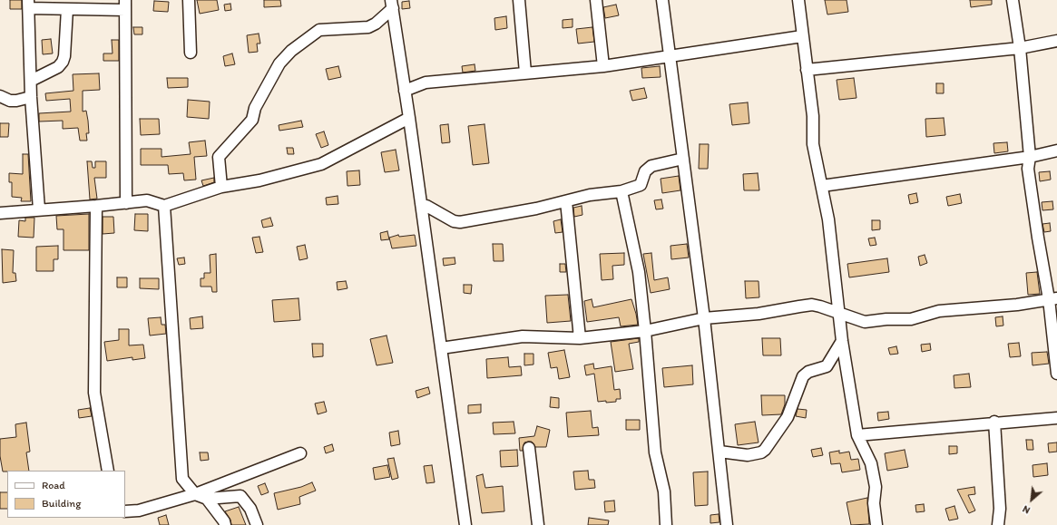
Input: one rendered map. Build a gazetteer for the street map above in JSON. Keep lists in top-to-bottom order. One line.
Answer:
{"legend":["Road","Building"],"north":"bottom left"}
